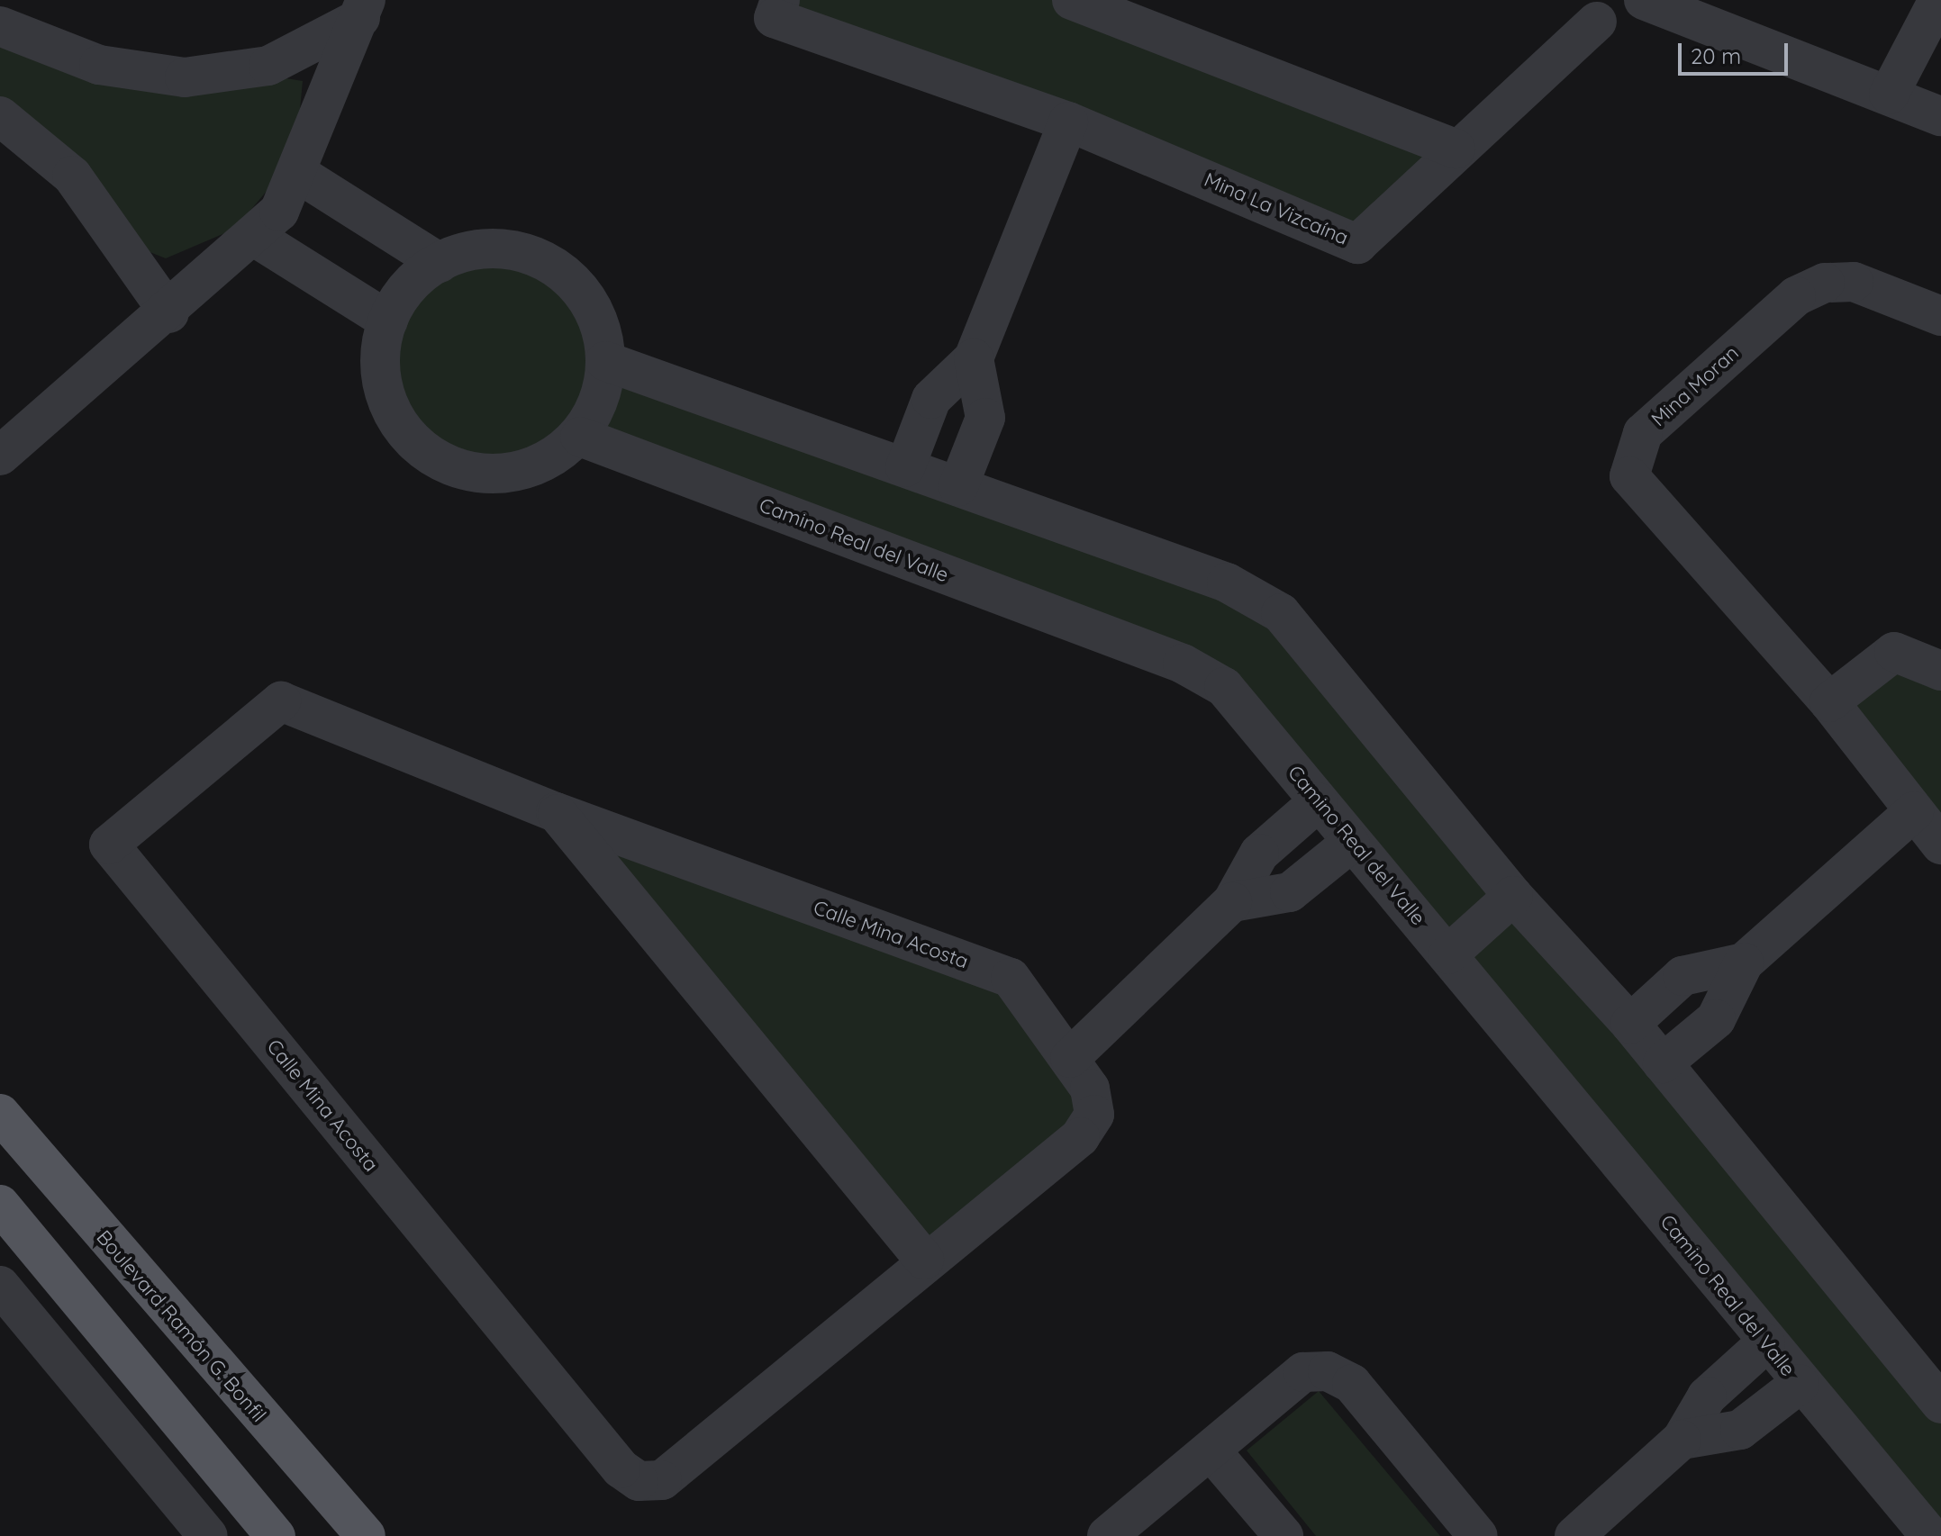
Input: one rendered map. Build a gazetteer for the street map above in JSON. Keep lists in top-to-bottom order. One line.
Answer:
{"streets":{"main road":["Boulevard Ramón G. Bonfil"],"street":["Mina La Vizcaína","Mina Moran","Camino Real del Valle","Calle Mina Acosta"]},"scale_bar":"20 m"}
